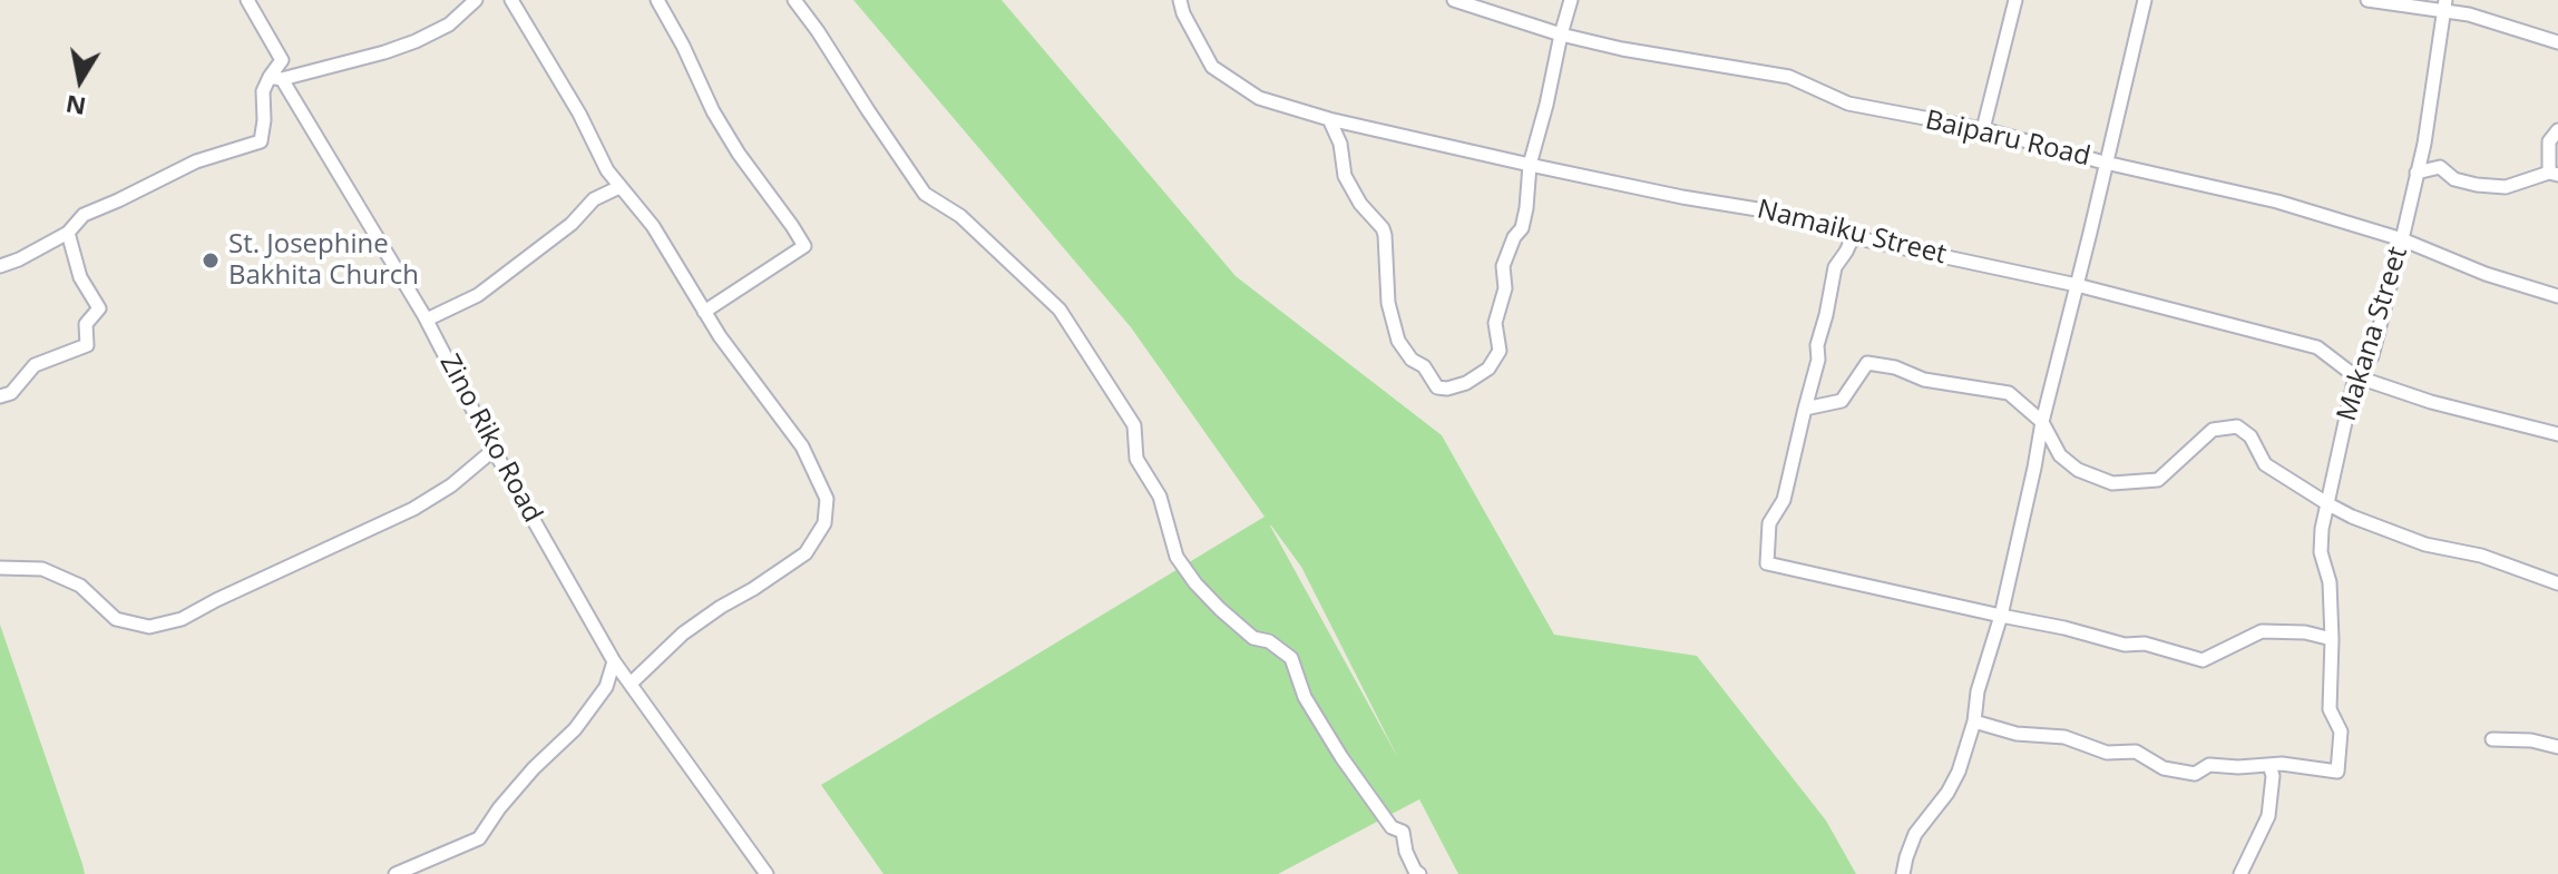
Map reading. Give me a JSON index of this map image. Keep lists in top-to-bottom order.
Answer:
{
  "streets": {
    "street": [
      "Baiparu Road",
      "Namaiku Street",
      "Makana Street",
      "Zino Riko Road"
    ]
  },
  "crossings": [
    ["Baiparu Road", "Makana Street"],
    ["Namaiku Street", "Makana Street"]
  ],
  "places": ["St. Josephine Bakhita Church"],
  "north": "bottom"
}
